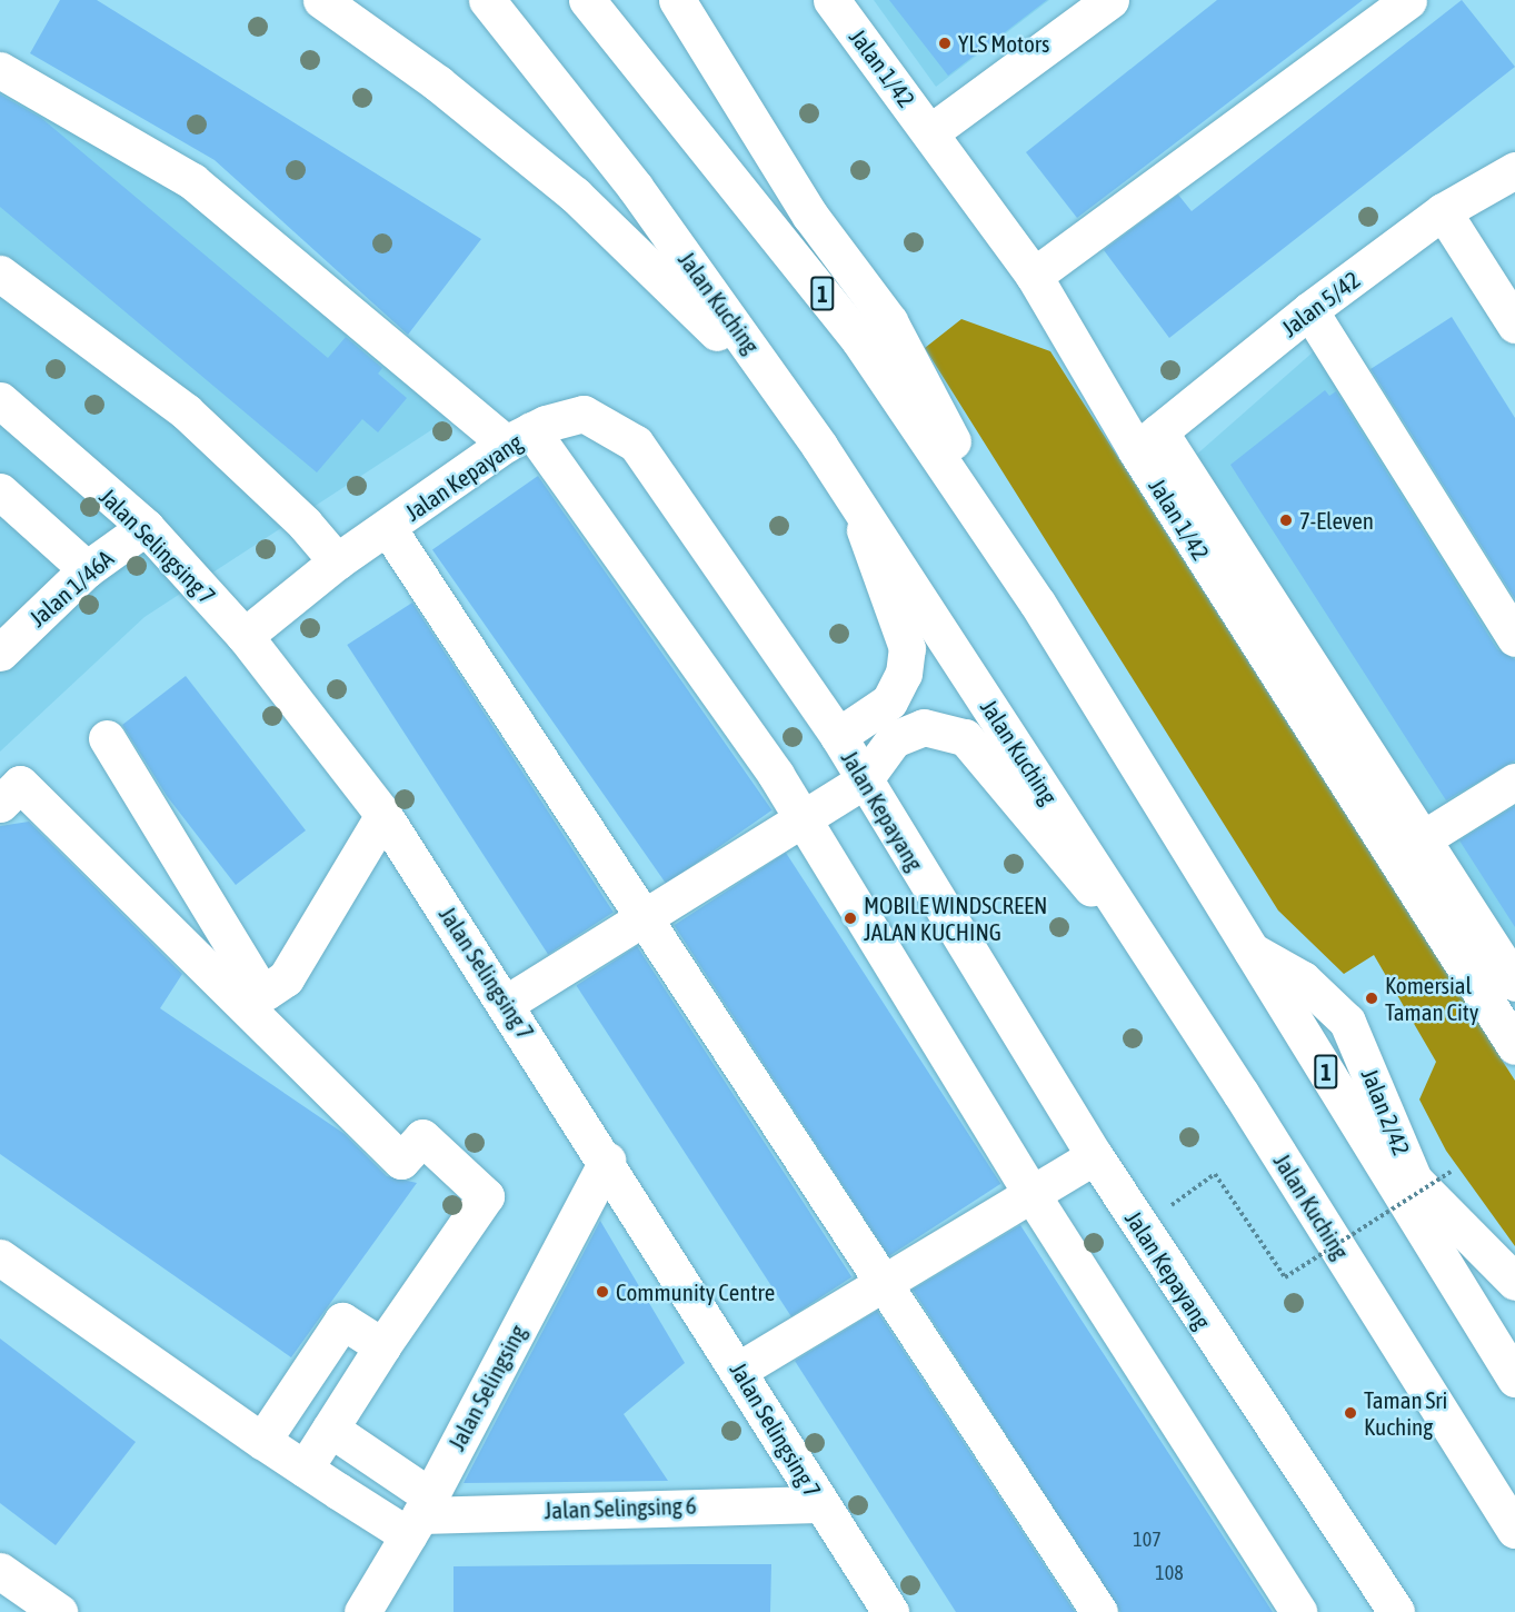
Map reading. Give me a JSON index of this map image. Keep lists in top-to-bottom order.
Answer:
{
  "streets": {
    "main road": [
      "Jalan 1/42",
      "1",
      "Jalan Kuching",
      "Jalan 5/42",
      "Jalan Kepayang",
      "Jalan Selingsing 7",
      "Jalan 1/46A",
      "Jalan 2/42",
      "Jalan Selingsing",
      "Jalan Selingsing 6"
    ]
  },
  "crossings": [
    ["Jalan 1/42", "Jalan 5/42"],
    ["1", "Jalan 2/42"],
    ["Jalan Kepayang", "Jalan Selingsing 7"],
    ["Jalan Selingsing 7", "Jalan 1/46A"],
    ["Jalan Selingsing 7", "Jalan Selingsing"],
    ["Jalan Selingsing 7", "Jalan Selingsing 6"],
    ["Jalan Selingsing", "Jalan Selingsing 6"]
  ],
  "places": [
    "YLS Motors",
    "7-Eleven",
    "MOBILE WINDSCREEN JALAN KUCHING",
    "Komersial Taman City",
    "Community Centre",
    "Taman Sri Kuching"
  ],
  "house_numbers": ["107", "108"]
}
